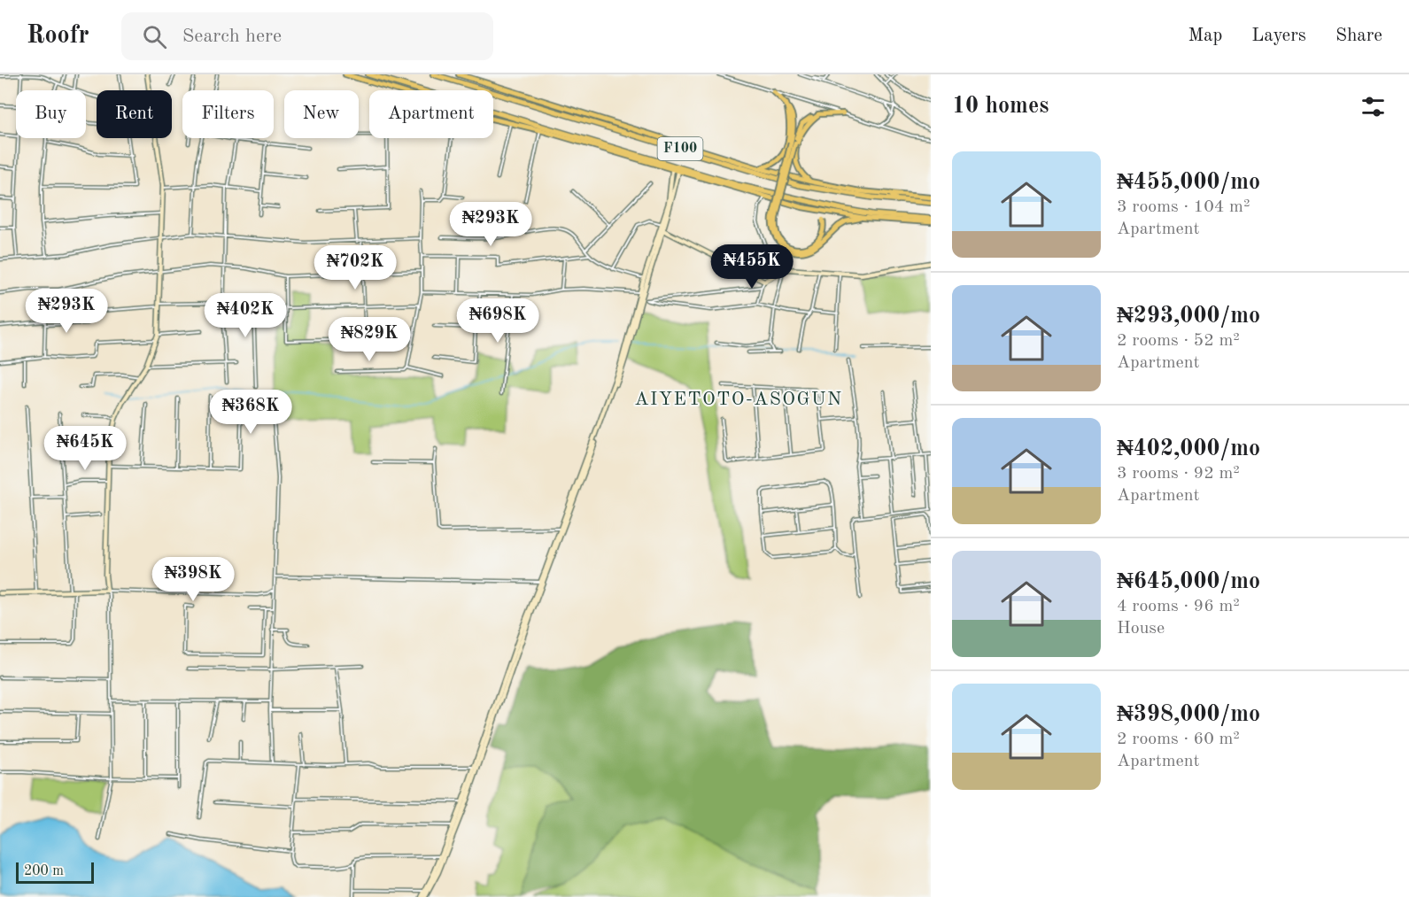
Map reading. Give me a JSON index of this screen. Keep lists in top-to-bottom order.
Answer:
{
  "streets": {
    "highway": ["F100"]
  },
  "districts": ["AIYETOTO-ASOGUN"],
  "scale_bar": "200 m",
  "page": {
    "header": "Roofr",
    "search": "Search here",
    "nav": ["Map", "Layers", "Share"],
    "heading": "10 homes",
    "chip": [
      "Buy",
      "Rent",
      "Filters",
      "New",
      "Apartment"
    ],
    "list": [
      {
        "name": "₦455,000/mo",
        "note": "3 rooms · 104 m² · Apartment"
      },
      {
        "name": "₦293,000/mo",
        "note": "2 rooms · 52 m² · Apartment"
      },
      {
        "name": "₦402,000/mo",
        "note": "3 rooms · 92 m² · Apartment"
      },
      {
        "name": "₦645,000/mo",
        "note": "4 rooms · 96 m² · House"
      },
      {
        "name": "₦398,000/mo",
        "note": "2 rooms · 60 m² · Apartment"
      }
    ],
    "price": [
      "₦293K",
      "₦455K",
      "₦702K",
      "₦293K",
      "₦402K",
      "₦698K",
      "₦829K",
      "₦368K",
      "₦645K",
      "₦398K"
    ],
    "scale": "200 m"
  }
}
